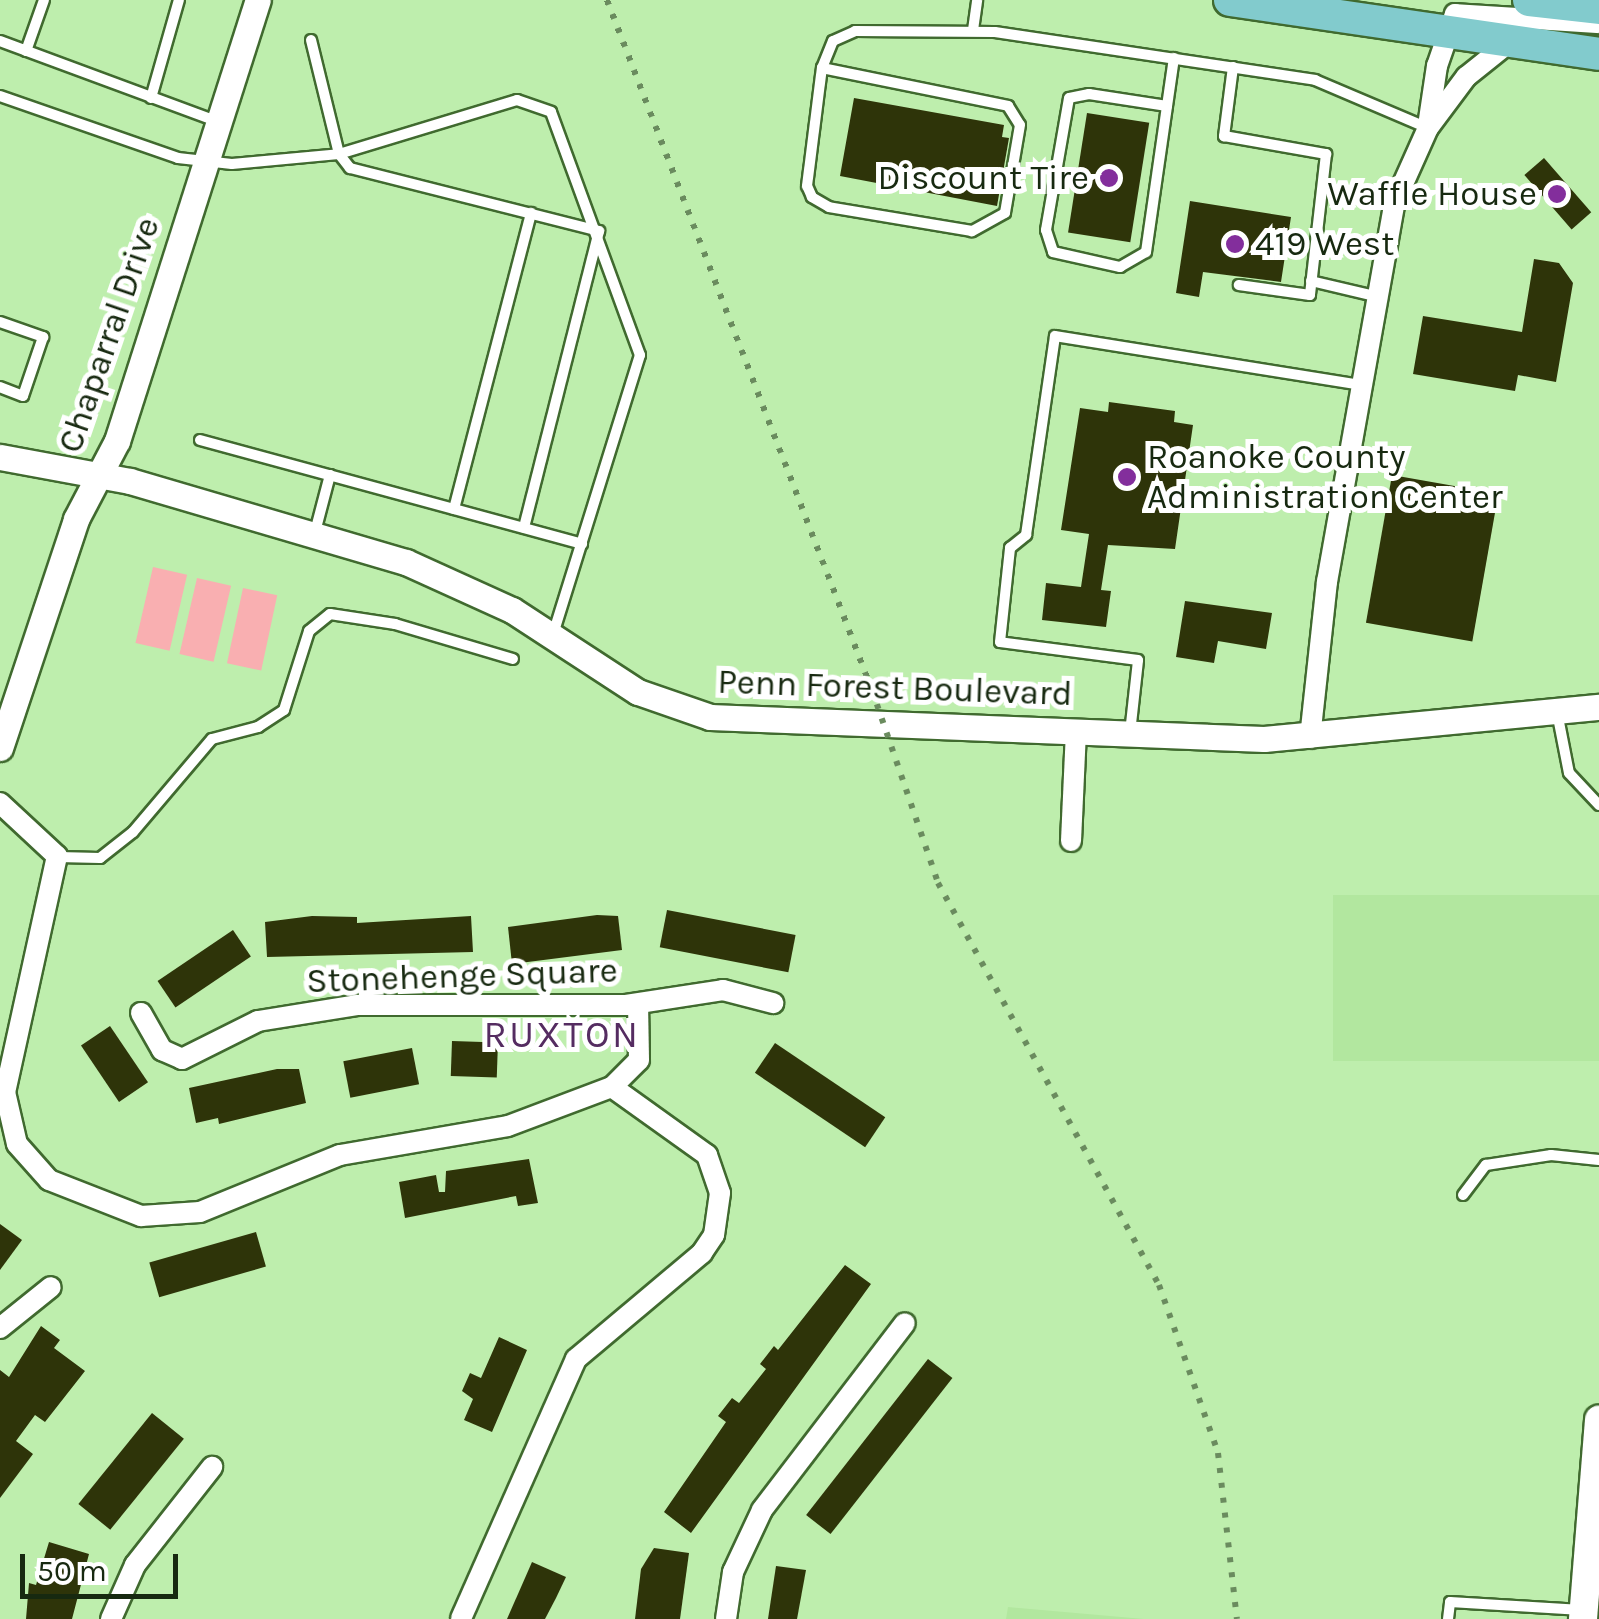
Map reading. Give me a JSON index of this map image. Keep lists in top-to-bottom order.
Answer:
{
  "streets": {
    "street": ["Chaparral Drive", "Penn Forest Boulevard", "Stonehenge Square"]
  },
  "crossings": [
    ["Chaparral Drive", "Penn Forest Boulevard"]
  ],
  "districts": ["RUXTON"],
  "places": [
    "Discount Tire",
    "Waffle House",
    "419 West",
    "Roanoke County Administration Center"
  ],
  "scale_bar": "50 m"
}
